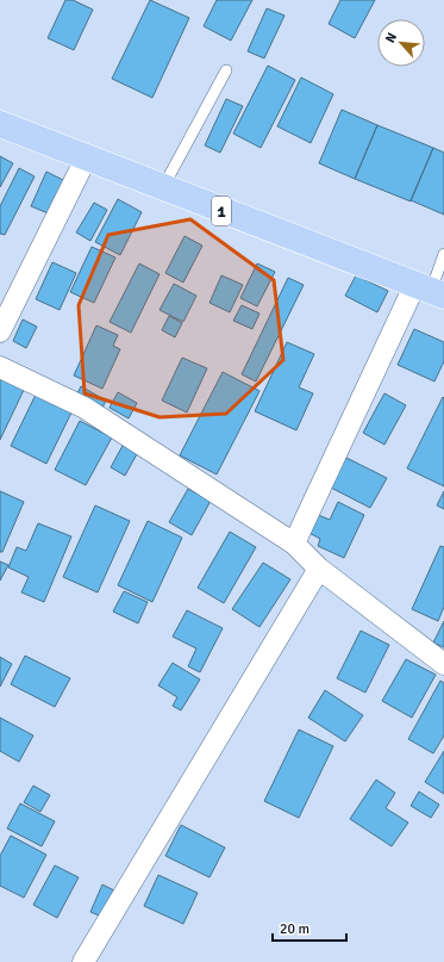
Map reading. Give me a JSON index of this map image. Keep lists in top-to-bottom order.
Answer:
{
  "streets": {
    "highway": ["1"]
  },
  "scale_bar": "20 m",
  "north": "top left"
}
